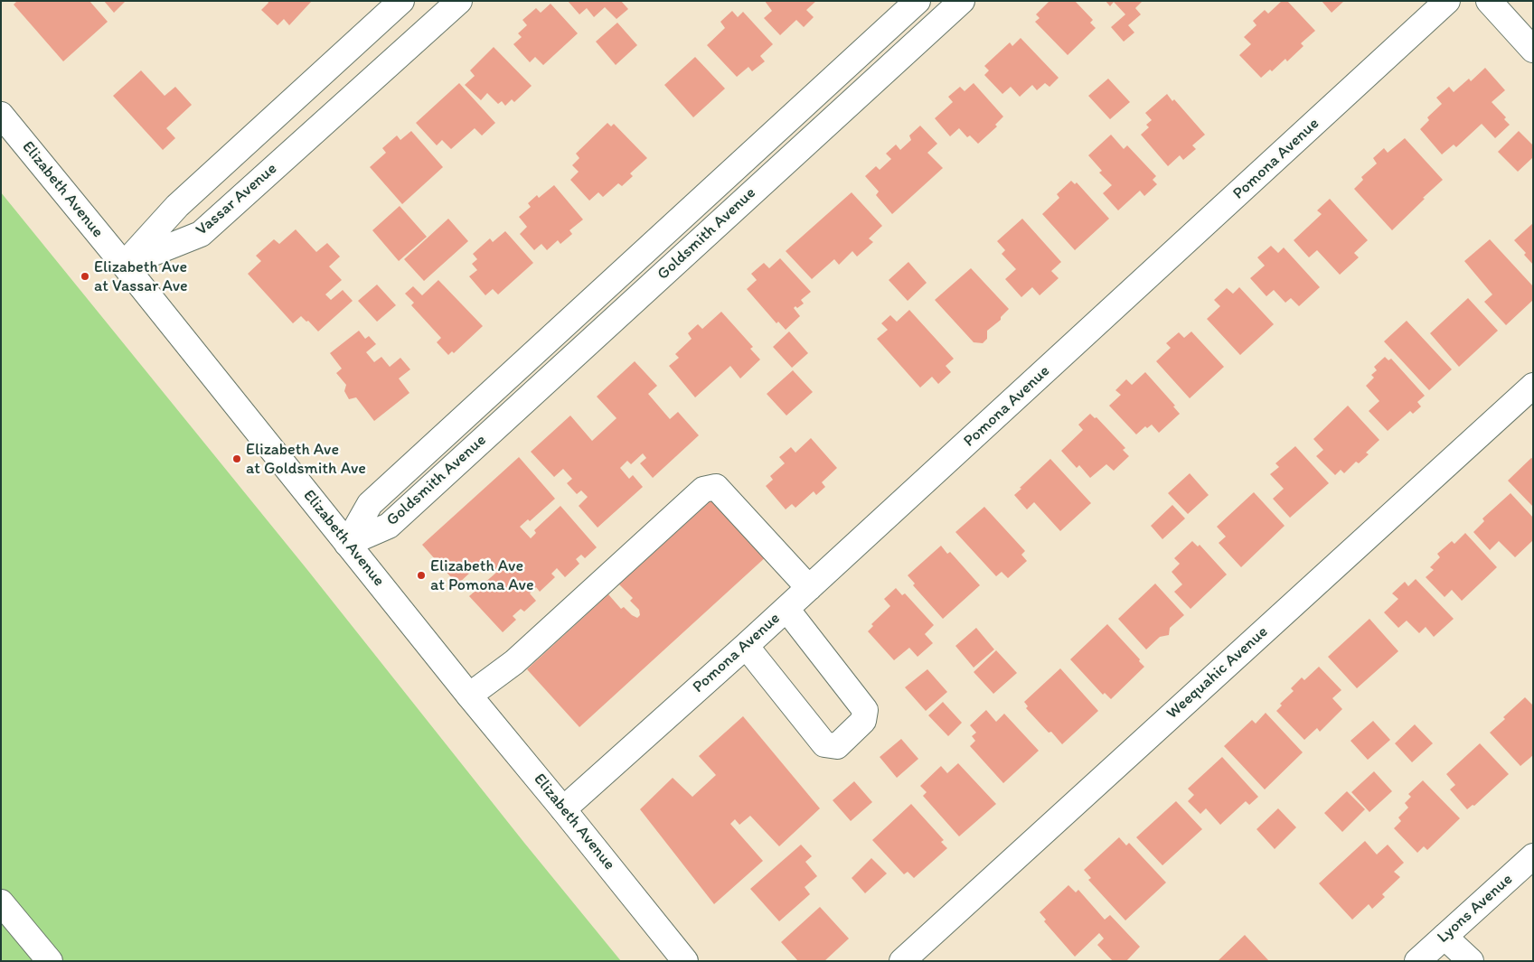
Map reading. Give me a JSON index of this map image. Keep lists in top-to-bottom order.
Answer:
{
  "streets": {
    "street": [
      "Pomona Avenue",
      "Elizabeth Avenue",
      "Vassar Avenue",
      "Goldsmith Avenue",
      "Weequahic Avenue",
      "Lyons Avenue"
    ]
  },
  "crossings": [
    ["Pomona Avenue", "Elizabeth Avenue"],
    ["Elizabeth Avenue", "Vassar Avenue"],
    ["Elizabeth Avenue", "Goldsmith Avenue"]
  ],
  "places": ["Elizabeth Ave at Vassar Ave", "Elizabeth Ave at Goldsmith Ave", "Elizabeth Ave at Pomona Ave"]
}
